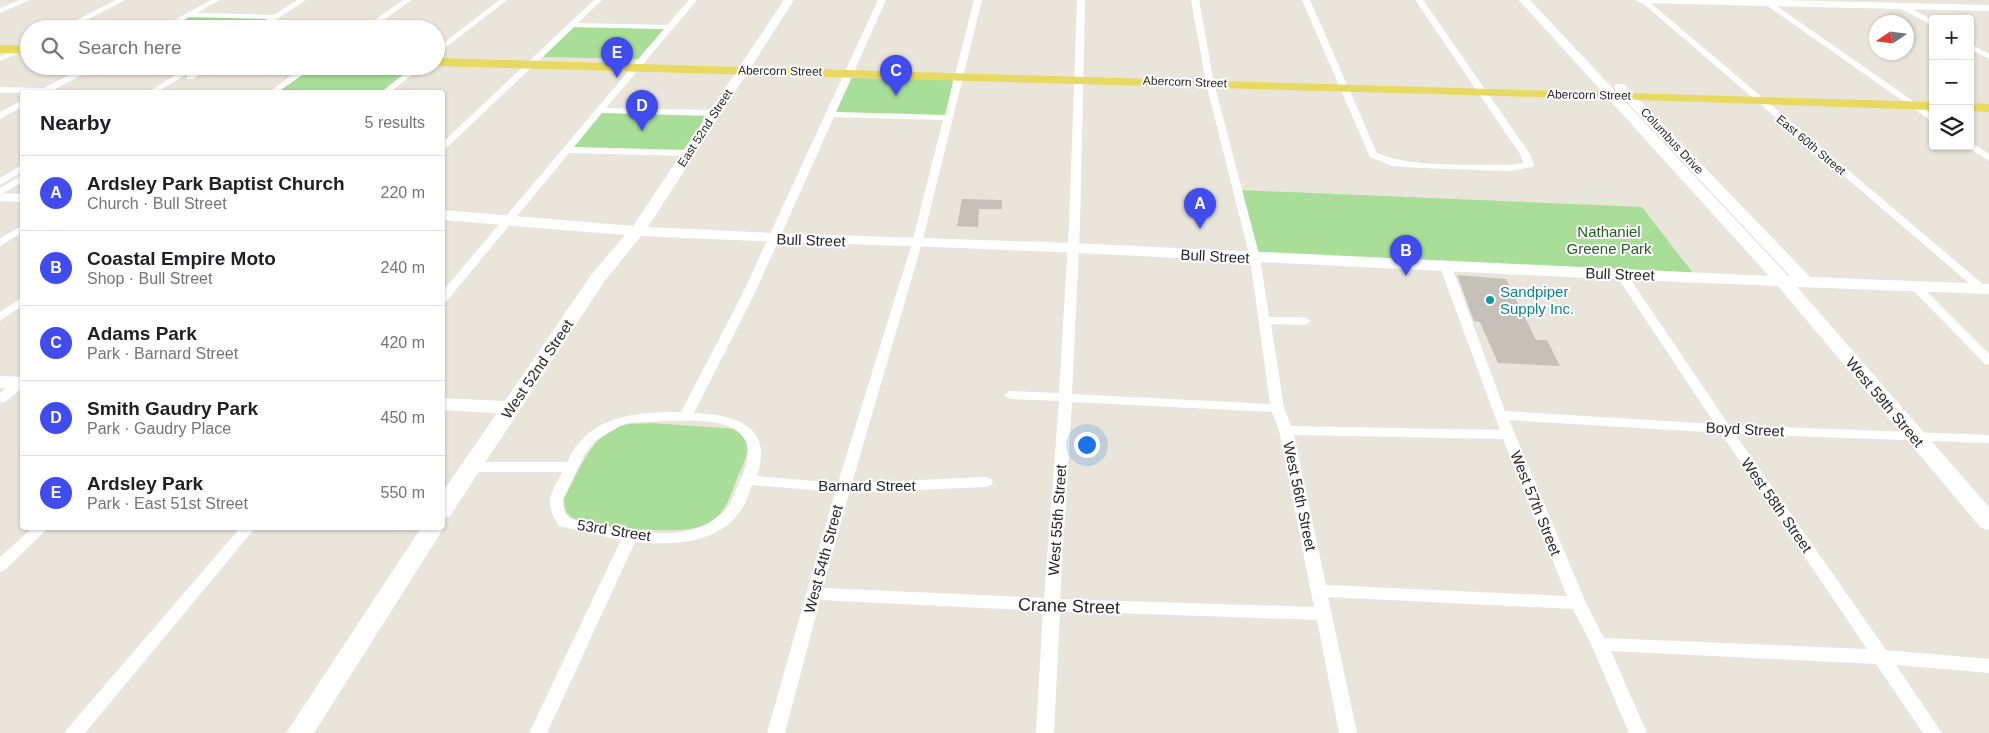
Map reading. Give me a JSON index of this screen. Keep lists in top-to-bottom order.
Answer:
{
  "streets": {
    "main road": ["Abercorn Street"],
    "street": [
      "East 52nd Street",
      "Columbus Drive",
      "East 60th Street",
      "Bull Street",
      "West 52nd Street",
      "West 59th Street",
      "Boyd Street",
      "Barnard Street",
      "West 56th Street",
      "West 57th Street",
      "West 58th Street",
      "West 55th Street",
      "53rd Street",
      "West 54th Street",
      "Crane Street"
    ]
  },
  "crossings": [
    ["Abercorn Street", "East 52nd Street"],
    ["Abercorn Street", "Columbus Drive"],
    ["Abercorn Street", "East 60th Street"],
    ["Abercorn Street", "West 56th Street"],
    ["Abercorn Street", "West 55th Street"],
    ["Abercorn Street", "West 54th Street"],
    ["East 52nd Street", "Bull Street"],
    ["East 52nd Street", "West 52nd Street"],
    ["Columbus Drive", "Bull Street"],
    ["Columbus Drive", "West 59th Street"],
    ["East 60th Street", "Bull Street"],
    ["Bull Street", "West 52nd Street"],
    ["Bull Street", "West 59th Street"],
    ["Bull Street", "West 56th Street"],
    ["Bull Street", "West 57th Street"],
    ["Bull Street", "West 58th Street"],
    ["Bull Street", "West 55th Street"],
    ["Bull Street", "West 54th Street"],
    ["West 59th Street", "Boyd Street"],
    ["Boyd Street", "West 57th Street"],
    ["Boyd Street", "West 58th Street"],
    ["Barnard Street", "53rd Street"],
    ["Barnard Street", "West 54th Street"],
    ["West 56th Street", "Crane Street"],
    ["West 55th Street", "Crane Street"],
    ["West 54th Street", "Crane Street"]
  ],
  "parks": ["Nathaniel Greene Park"],
  "places": ["Sandpiper Supply Inc."],
  "north": "left",
  "page": {
    "map_buttons": ["+", "−"],
    "search": "Search here",
    "pins": [
      "E",
      "C",
      "D",
      "A",
      "B"
    ],
    "heading": ["Nearby", "5 results"],
    "list": [
      {
        "mark": "A",
        "name": "Ardsley Park Baptist Church",
        "note": "Church · Bull Street",
        "value": "220 m"
      },
      {
        "mark": "B",
        "name": "Coastal Empire Moto",
        "note": "Shop · Bull Street",
        "value": "240 m"
      },
      {
        "mark": "C",
        "name": "Adams Park",
        "note": "Park · Barnard Street",
        "value": "420 m"
      },
      {
        "mark": "D",
        "name": "Smith Gaudry Park",
        "note": "Park · Gaudry Place",
        "value": "450 m"
      },
      {
        "mark": "E",
        "name": "Ardsley Park",
        "note": "Park · East 51st Street",
        "value": "550 m"
      }
    ]
  }
}
